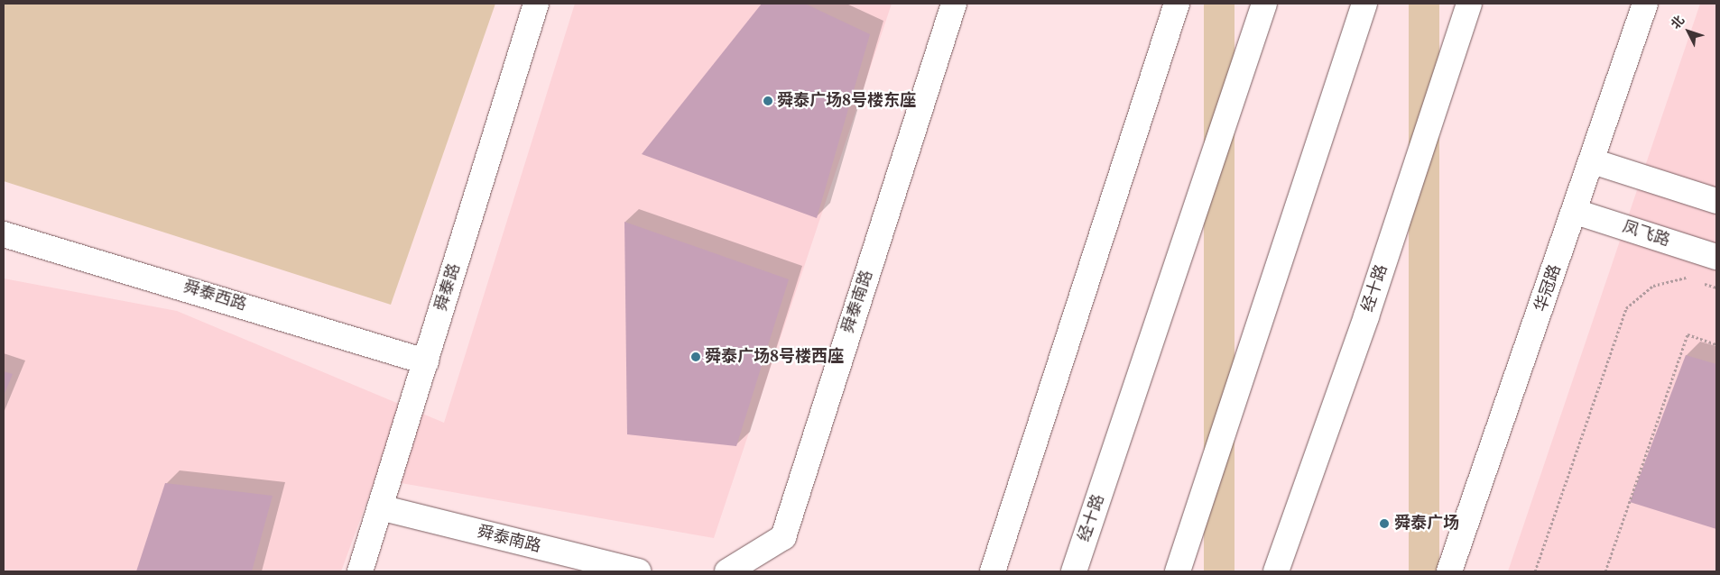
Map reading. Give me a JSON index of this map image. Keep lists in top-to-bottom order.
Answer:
{
  "streets": {
    "main road": [
      "凤飞路",
      "舜泰路",
      "经十路",
      "华冠路",
      "舜泰西路",
      "舜泰南路"
    ]
  },
  "crossings": [
    ["凤飞路", "华冠路"],
    ["舜泰路", "舜泰西路"],
    ["舜泰路", "舜泰南路"]
  ],
  "places": ["舜泰广场8号楼东座", "舜泰广场8号楼西座", "舜泰广场"],
  "north": "top left"
}
